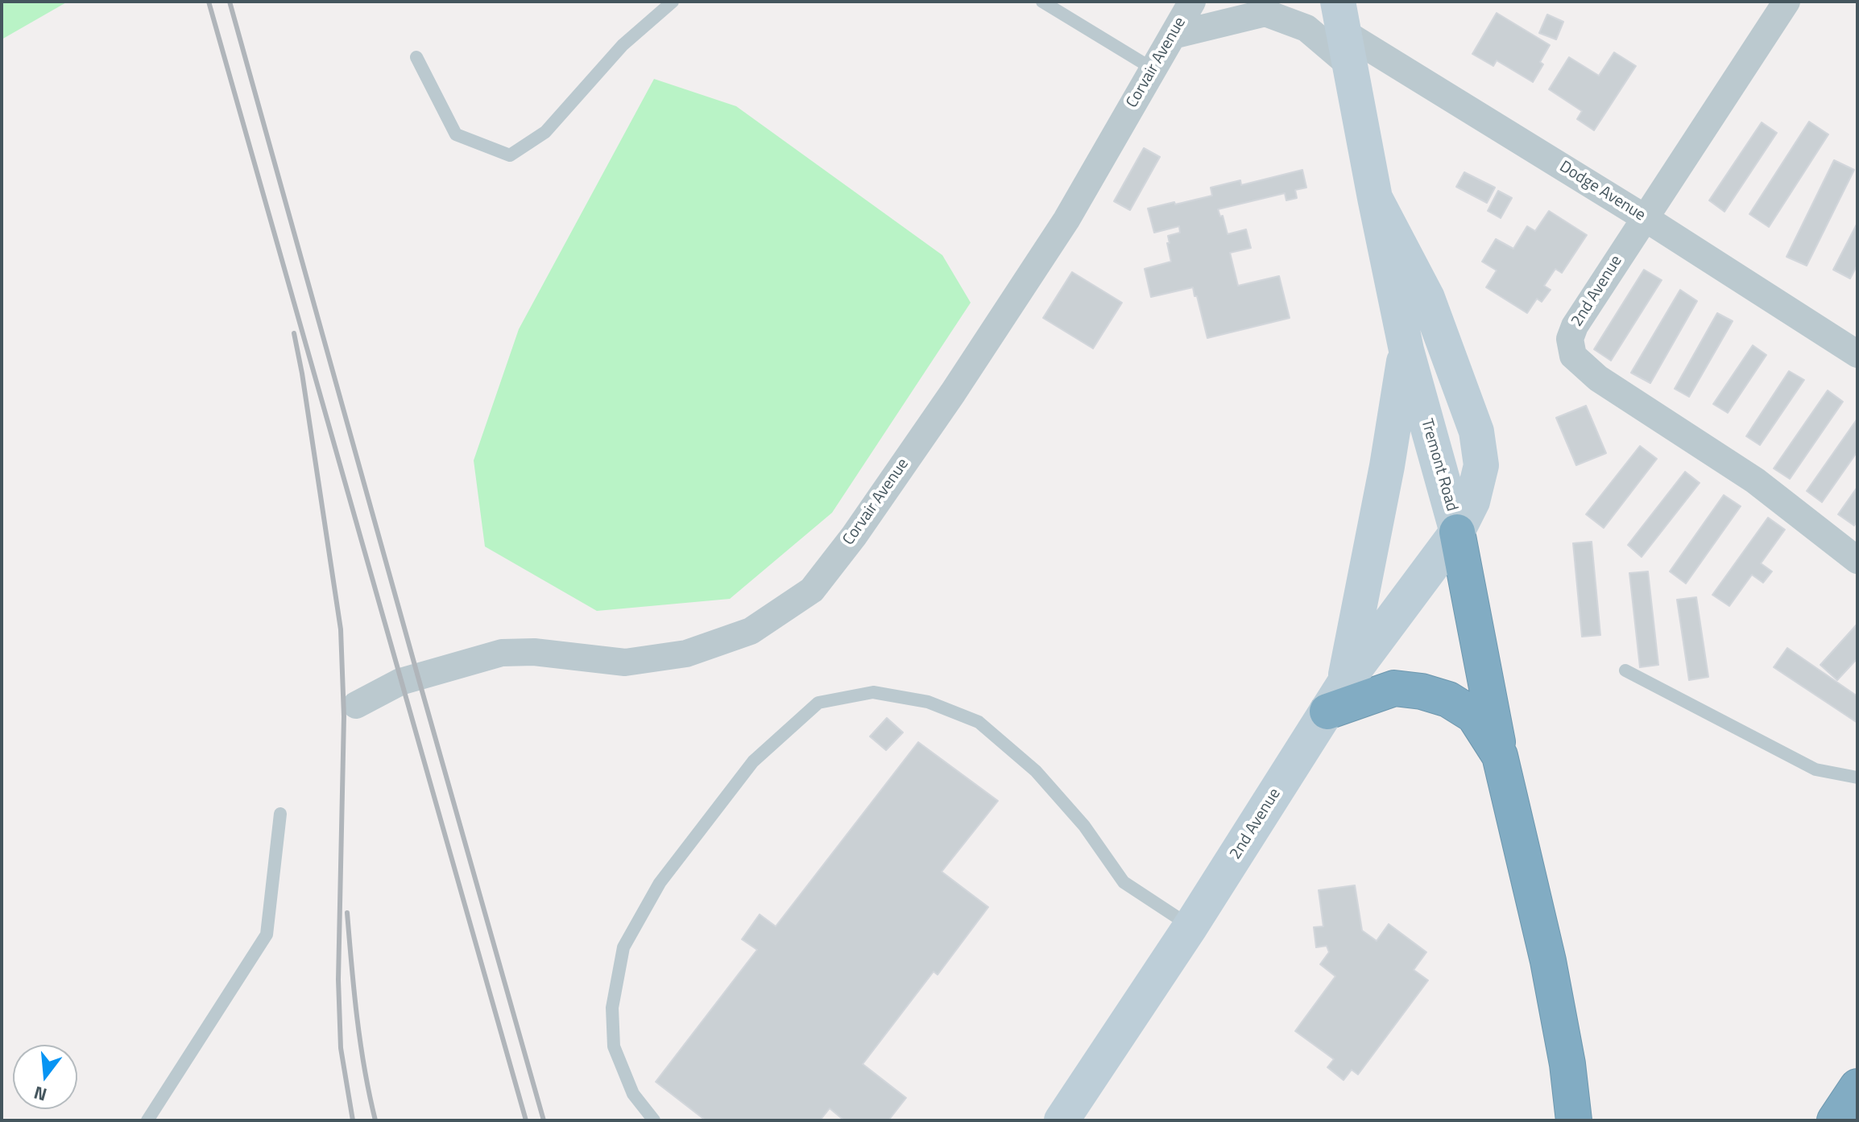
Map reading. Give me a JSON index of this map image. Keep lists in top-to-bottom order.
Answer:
{
  "streets": {
    "street": [
      "Corvair Avenue",
      "Dodge Avenue",
      "2nd Avenue",
      "Tremont Road"
    ]
  },
  "crossings": [
    ["Corvair Avenue", "Dodge Avenue"],
    ["Dodge Avenue", "2nd Avenue"],
    ["Dodge Avenue", "Tremont Road"],
    ["2nd Avenue", "Tremont Road"]
  ],
  "north": "bottom"
}
